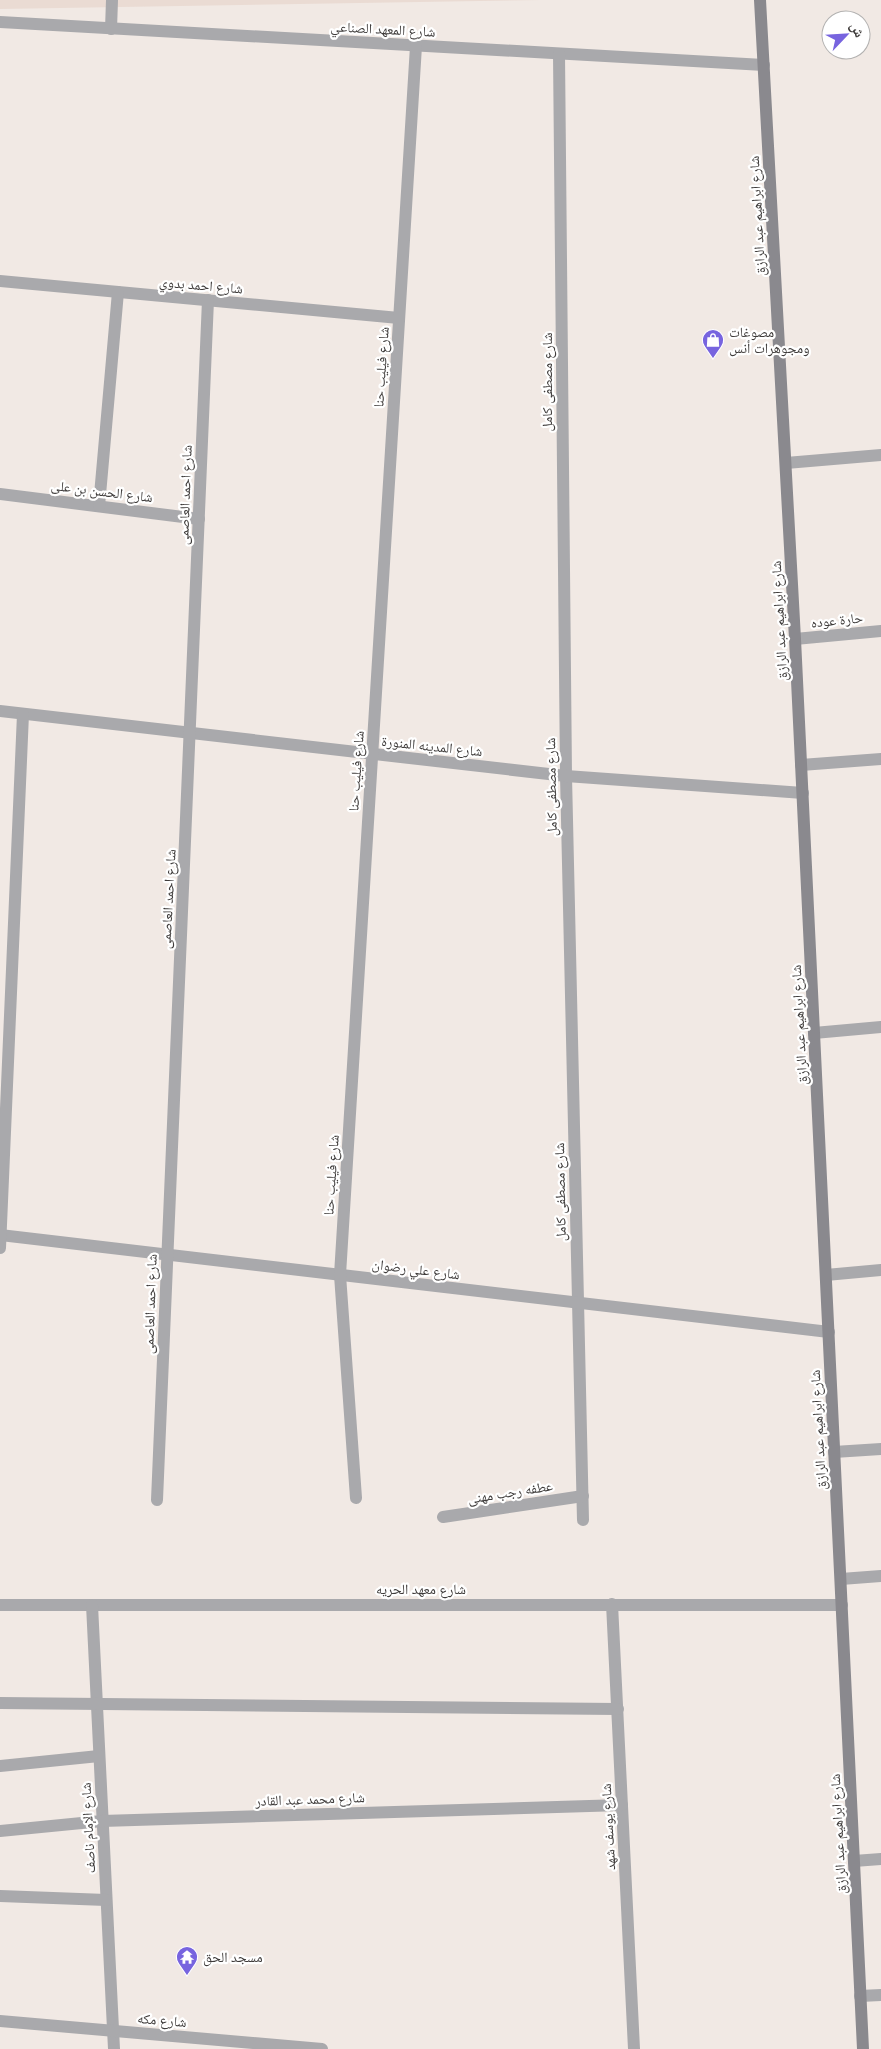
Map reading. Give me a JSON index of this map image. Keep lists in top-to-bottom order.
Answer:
{
  "streets": {
    "main road": ["شارع ابراهيم عبد الرازق"],
    "street": [
      "شارع المعهد الصناعي",
      "شارع احمد بدوي",
      "شارع فيليب حنا",
      "شارع مصطفى كامل",
      "شارع الحسن بن على",
      "شارع احمد العاصمى",
      "حارة عوده",
      "شارع المدينه المنورة",
      "شارع علي رضوان",
      "عطفه رجب مهنى",
      "شارع معهد الحريه",
      "شارع محمد عبد القادر",
      "شارع يوسف شهد",
      "شارع الإمام ناصف",
      "شارع مكه"
    ]
  },
  "crossings": [
    ["شارع المعهد الصناعي", "شارع ابراهيم عبد الرازق"],
    ["شارع المعهد الصناعي", "شارع فيليب حنا"],
    ["شارع المعهد الصناعي", "شارع مصطفى كامل"],
    ["شارع ابراهيم عبد الرازق", "حارة عوده"],
    ["شارع ابراهيم عبد الرازق", "شارع المدينه المنورة"],
    ["شارع ابراهيم عبد الرازق", "شارع علي رضوان"],
    ["شارع ابراهيم عبد الرازق", "شارع معهد الحريه"],
    ["شارع احمد بدوي", "شارع فيليب حنا"],
    ["شارع احمد بدوي", "شارع احمد العاصمى"],
    ["شارع فيليب حنا", "شارع المدينه المنورة"],
    ["شارع فيليب حنا", "شارع علي رضوان"],
    ["شارع مصطفى كامل", "شارع المدينه المنورة"],
    ["شارع مصطفى كامل", "شارع علي رضوان"],
    ["شارع مصطفى كامل", "عطفه رجب مهنى"],
    ["شارع الحسن بن على", "شارع احمد العاصمى"],
    ["شارع احمد العاصمى", "شارع المدينه المنورة"],
    ["شارع احمد العاصمى", "شارع علي رضوان"],
    ["شارع معهد الحريه", "شارع يوسف شهد"],
    ["شارع معهد الحريه", "شارع الإمام ناصف"],
    ["شارع محمد عبد القادر", "شارع يوسف شهد"],
    ["شارع محمد عبد القادر", "شارع الإمام ناصف"],
    ["شارع الإمام ناصف", "شارع مكه"]
  ],
  "places": {
    "shop": ["مصوغات ومجوهرات أنس"],
    "temple": ["مسجد الحق"]
  },
  "north": "top right"
}
